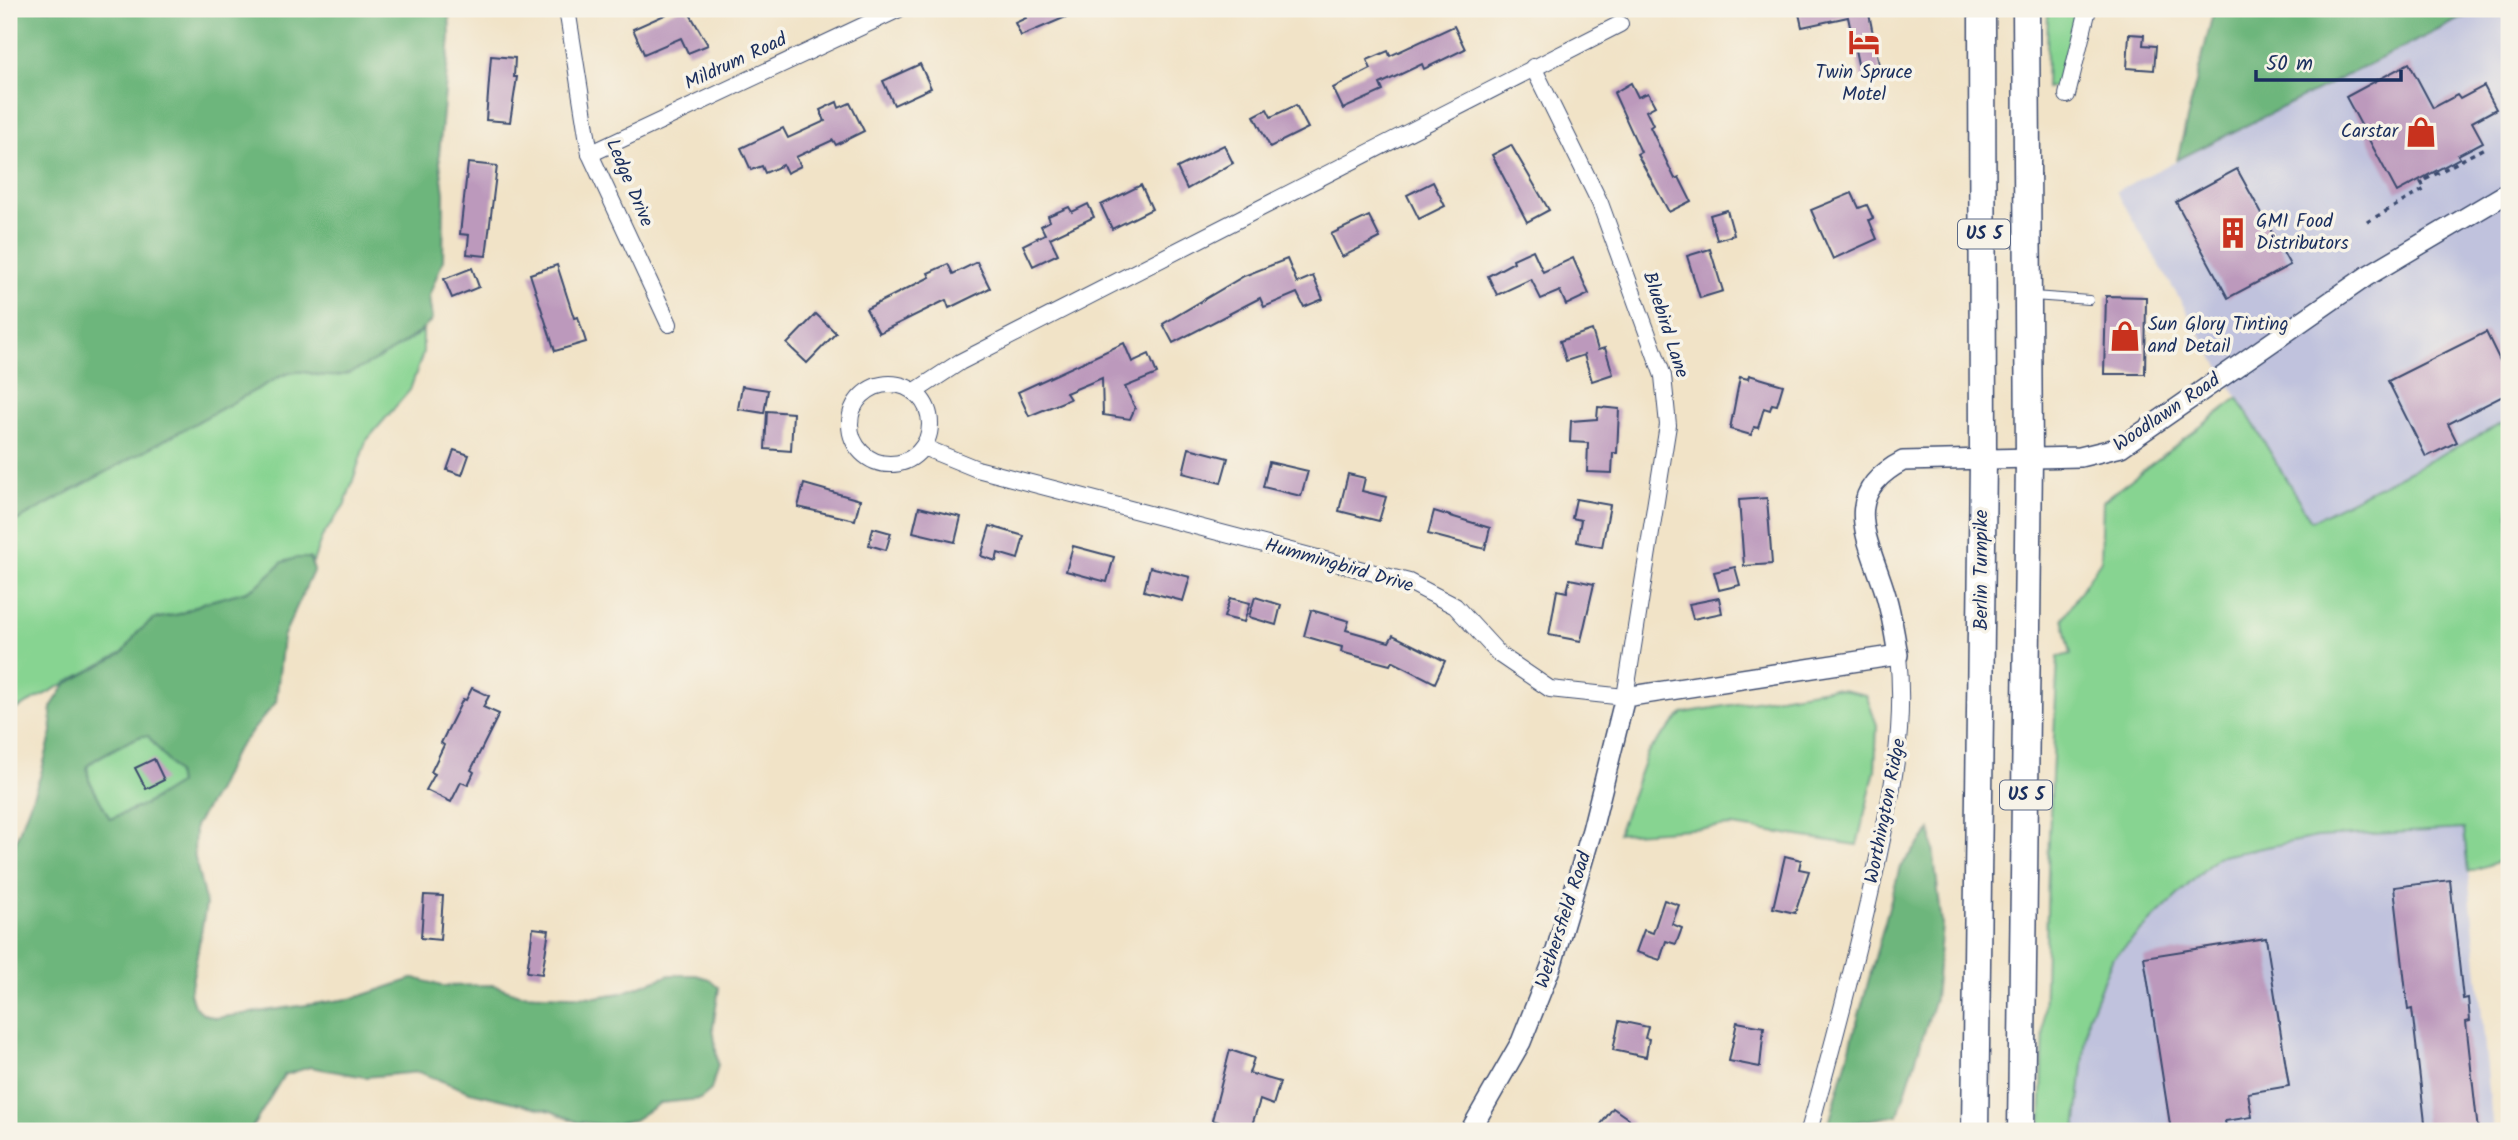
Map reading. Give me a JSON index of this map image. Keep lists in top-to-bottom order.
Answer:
{
  "streets": {
    "highway": ["US 5", "Berlin Turnpike"],
    "street": [
      "Mildrum Road",
      "Ledge Drive",
      "Bluebird Lane",
      "Woodlawn Road",
      "Hummingbird Drive",
      "Worthington Ridge",
      "Wethersfield Road"
    ]
  },
  "crossings": [
    ["Mildrum Road", "Ledge Drive"],
    ["US 5", "Woodlawn Road"],
    ["Bluebird Lane", "Hummingbird Drive"],
    ["Bluebird Lane", "Wethersfield Road"],
    ["Woodlawn Road", "Berlin Turnpike"],
    ["Woodlawn Road", "Worthington Ridge"],
    ["Hummingbird Drive", "Worthington Ridge"],
    ["Hummingbird Drive", "Wethersfield Road"],
    ["Berlin Turnpike", "Worthington Ridge"]
  ],
  "places": {
    "hotel": ["Twin Spruce Motel"],
    "shop": ["Carstar", "Sun Glory Tinting and Detail"],
    "building": ["GMI Food Distributors"]
  },
  "scale_bar": "50 m"
}
